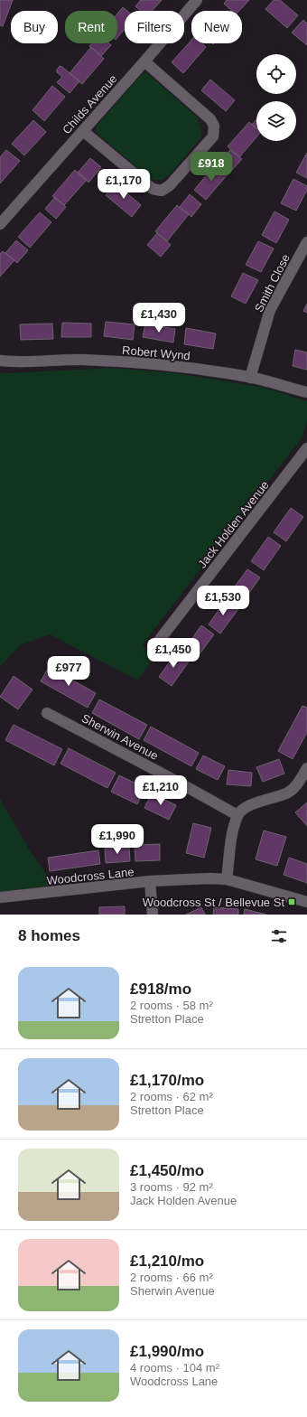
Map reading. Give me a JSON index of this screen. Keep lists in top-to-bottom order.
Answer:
{
  "streets": {
    "street": [
      "Childs Avenue",
      "Smith Close",
      "Robert Wynd",
      "Jack Holden Avenue",
      "Sherwin Avenue",
      "Woodcross Lane"
    ]
  },
  "crossings": [
    ["Smith Close", "Robert Wynd"]
  ],
  "places": {
    "transit": ["Woodcross St / Bellevue St"]
  },
  "page": {
    "chip": [
      "Buy",
      "Rent",
      "Filters",
      "New"
    ],
    "price": [
      "£918",
      "£1,170",
      "£1,430",
      "£1,530",
      "£1,450",
      "£977",
      "£1,210",
      "£1,990"
    ],
    "heading": "8 homes",
    "list": [
      {
        "name": "£918/mo",
        "note": "2 rooms · 58 m² · Stretton Place"
      },
      {
        "name": "£1,170/mo",
        "note": "2 rooms · 62 m² · Stretton Place"
      },
      {
        "name": "£1,450/mo",
        "note": "3 rooms · 92 m² · Jack Holden Avenue"
      },
      {
        "name": "£1,210/mo",
        "note": "2 rooms · 66 m² · Sherwin Avenue"
      },
      {
        "name": "£1,990/mo",
        "note": "4 rooms · 104 m² · Woodcross Lane"
      }
    ]
  }
}
